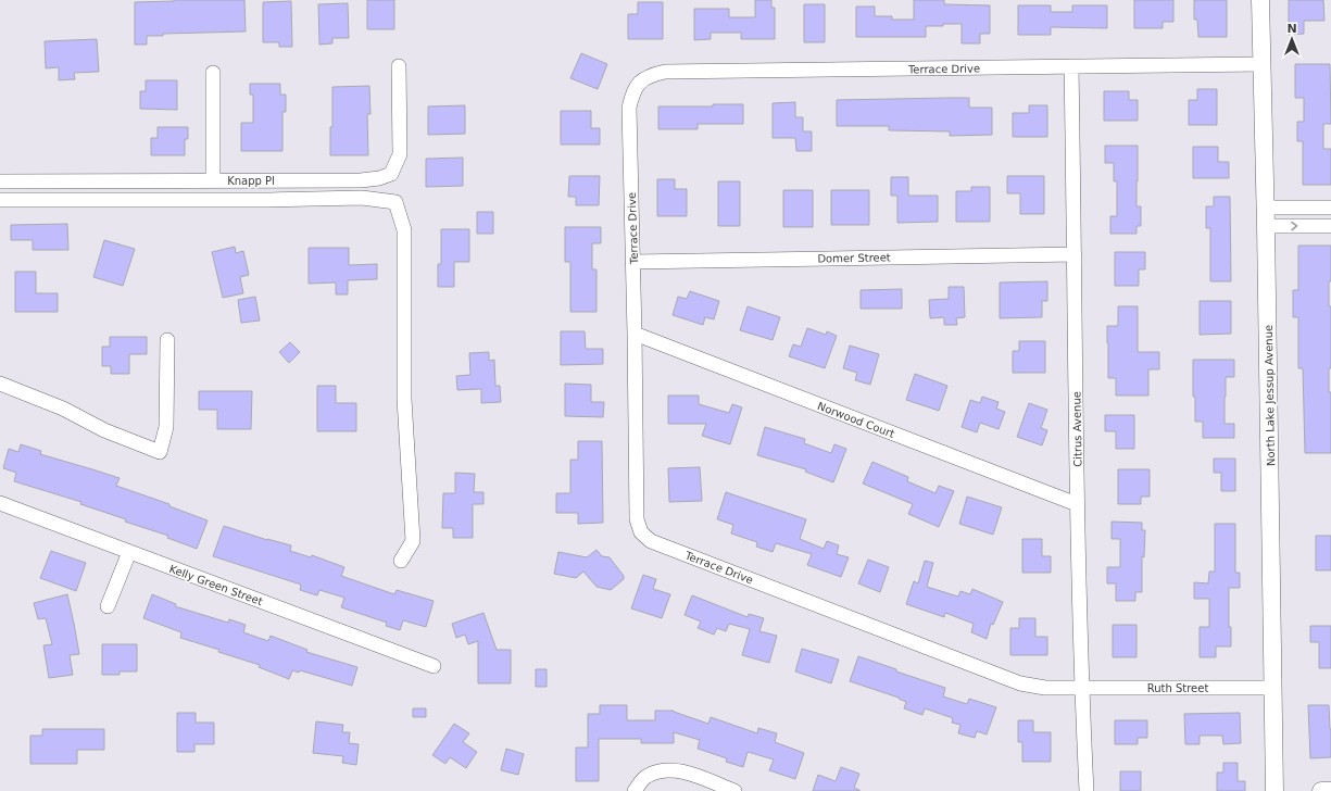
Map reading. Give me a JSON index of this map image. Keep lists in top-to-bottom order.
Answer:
{
  "streets": {
    "street": [
      "Terrace Drive",
      "Knapp Pl",
      "Domer Street",
      "North Lake Jessup Avenue",
      "Norwood Court",
      "Citrus Avenue",
      "Kelly Green Street",
      "Ruth Street"
    ]
  },
  "crossings": [
    ["Terrace Drive", "Domer Street"],
    ["Terrace Drive", "North Lake Jessup Avenue"],
    ["Terrace Drive", "Norwood Court"],
    ["Terrace Drive", "Citrus Avenue"],
    ["Terrace Drive", "Ruth Street"],
    ["Domer Street", "Citrus Avenue"],
    ["North Lake Jessup Avenue", "Ruth Street"],
    ["Norwood Court", "Citrus Avenue"],
    ["Citrus Avenue", "Ruth Street"]
  ],
  "north": "top"
}
